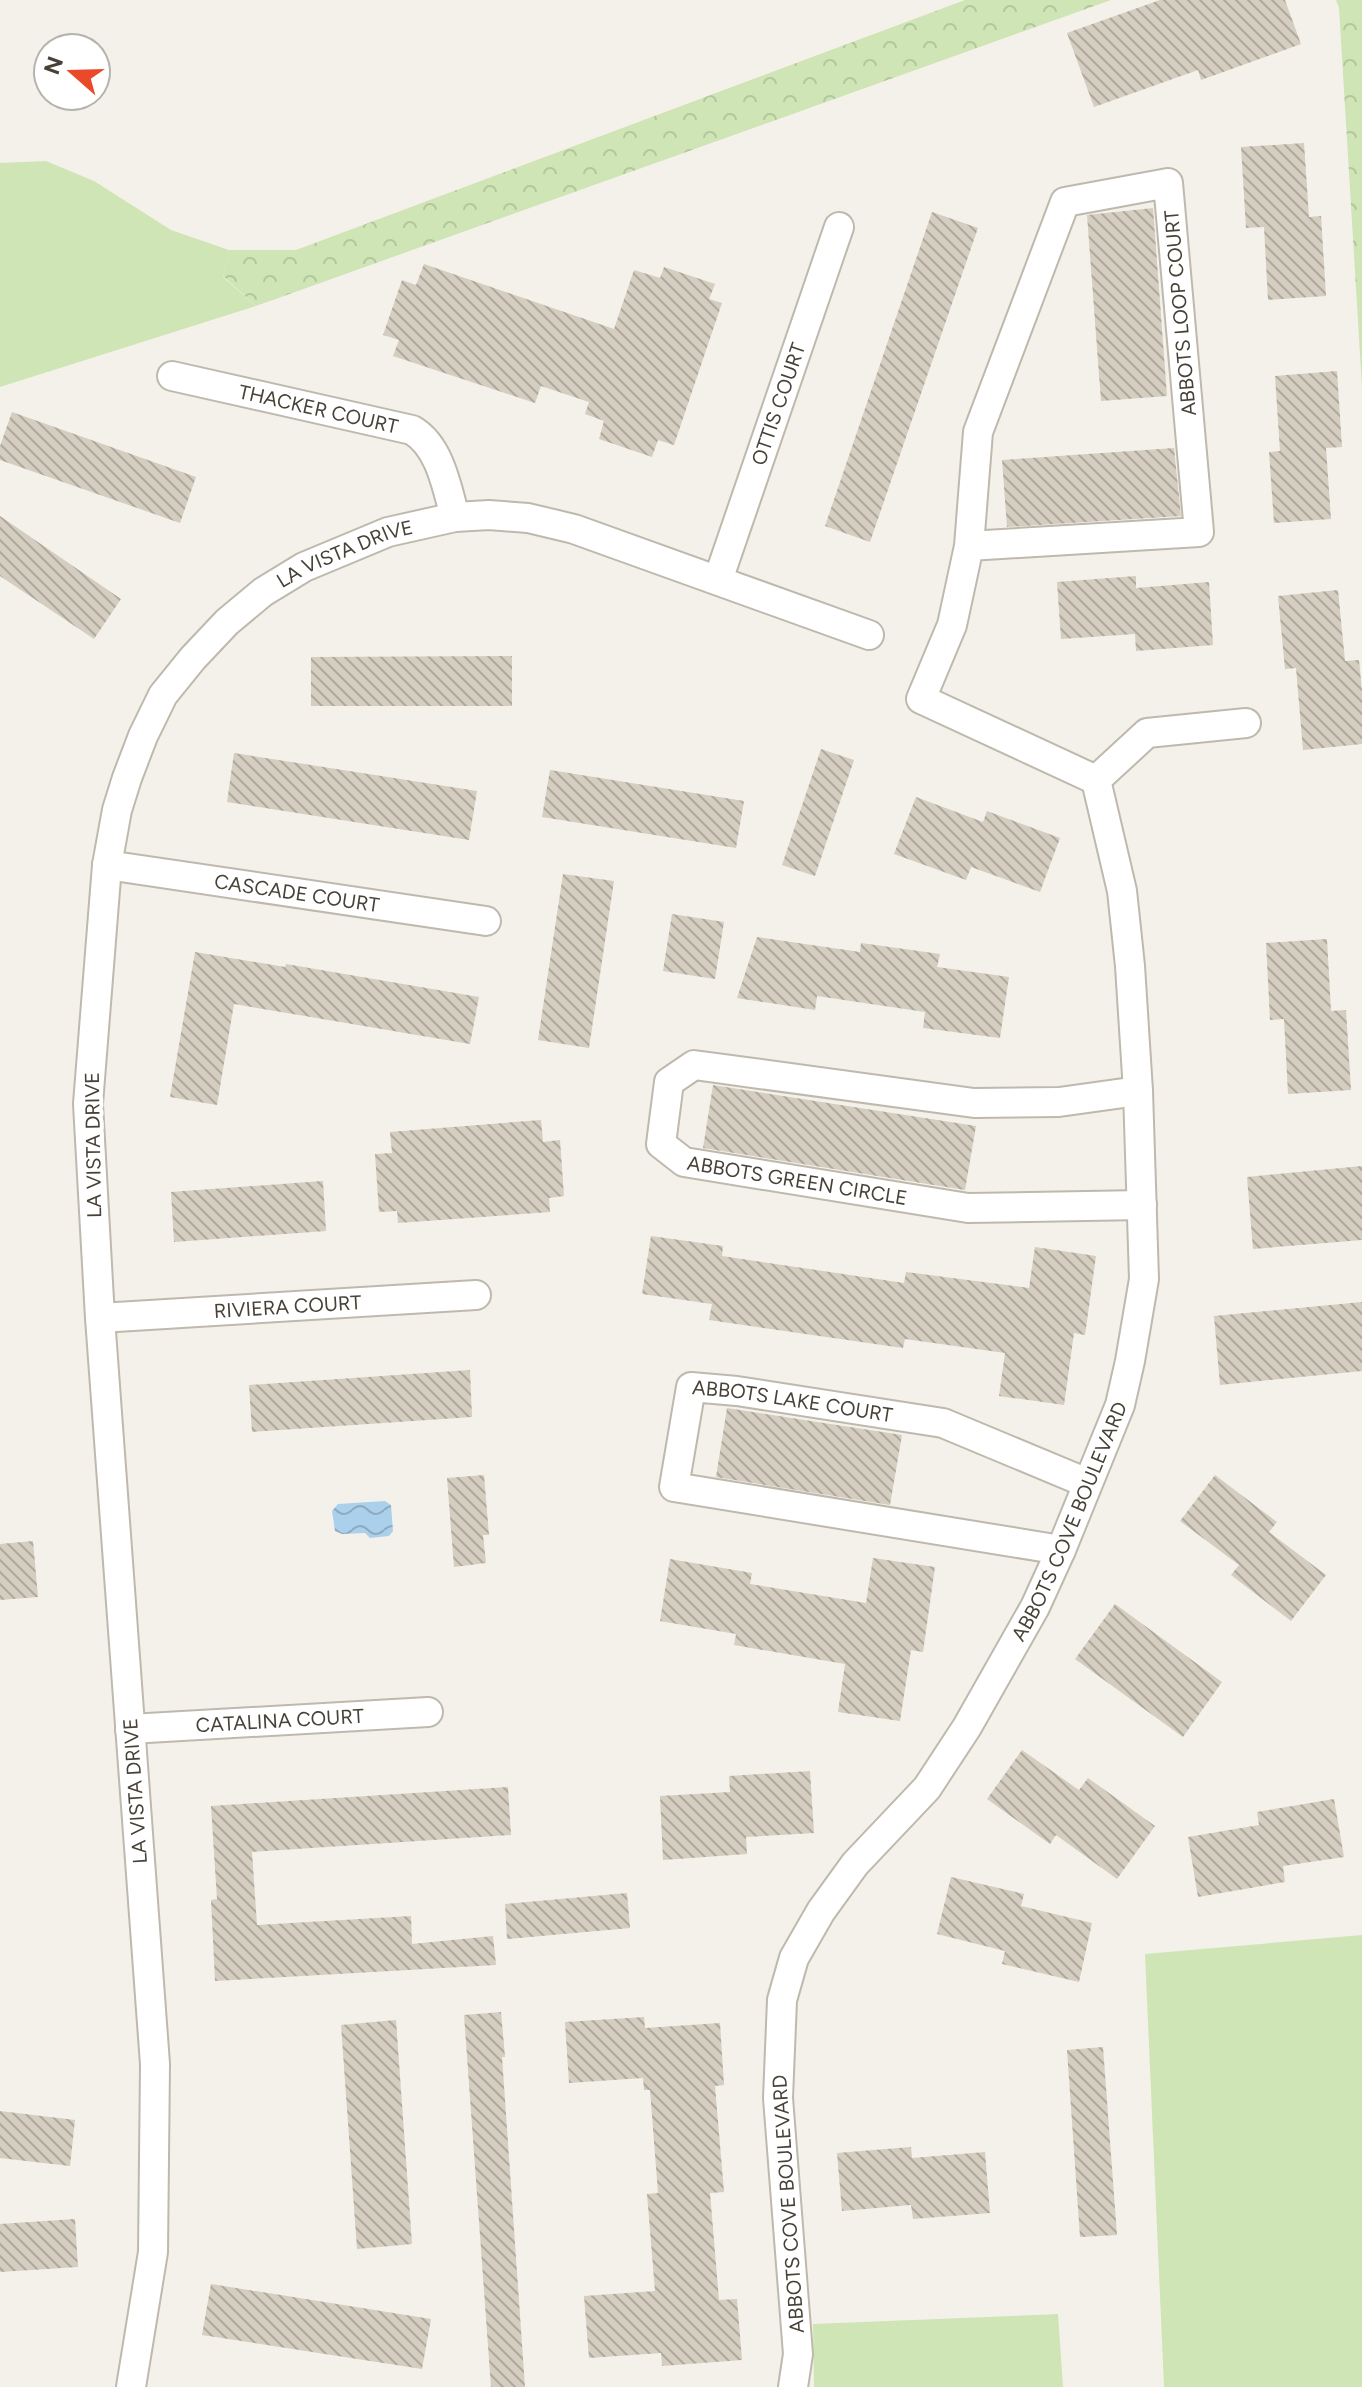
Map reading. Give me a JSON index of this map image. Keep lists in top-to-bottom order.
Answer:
{
  "streets": {
    "street": [
      "ABBOTS LOOP COURT",
      "OTTIS COURT",
      "THACKER COURT",
      "LA VISTA DRIVE",
      "CASCADE COURT",
      "ABBOTS GREEN CIRCLE",
      "RIVIERA COURT",
      "ABBOTS LAKE COURT",
      "ABBOTS COVE BOULEVARD",
      "CATALINA COURT"
    ]
  },
  "crossings": [
    ["ABBOTS LOOP COURT", "ABBOTS COVE BOULEVARD"],
    ["OTTIS COURT", "LA VISTA DRIVE"],
    ["THACKER COURT", "LA VISTA DRIVE"],
    ["LA VISTA DRIVE", "CASCADE COURT"],
    ["LA VISTA DRIVE", "RIVIERA COURT"],
    ["LA VISTA DRIVE", "CATALINA COURT"],
    ["ABBOTS GREEN CIRCLE", "ABBOTS COVE BOULEVARD"],
    ["ABBOTS LAKE COURT", "ABBOTS COVE BOULEVARD"]
  ],
  "north": "left"
}
